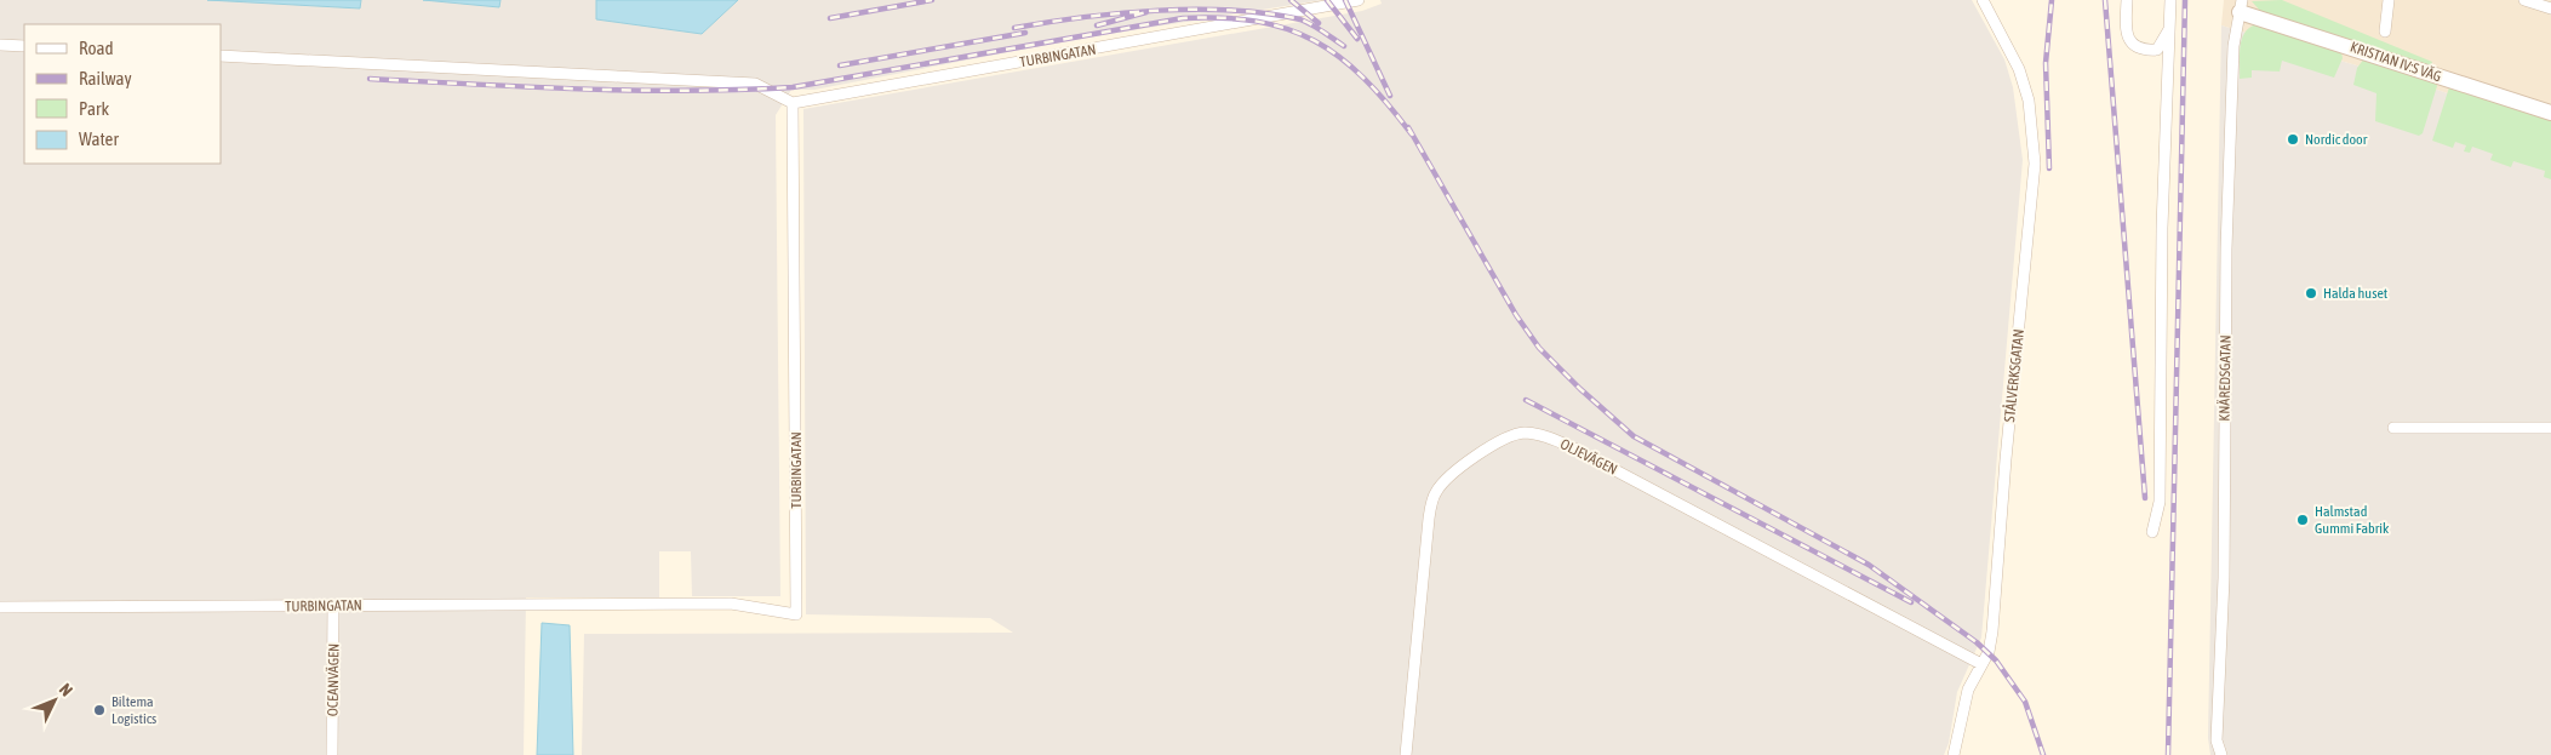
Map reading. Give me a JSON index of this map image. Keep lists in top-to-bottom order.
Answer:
{
  "streets": {
    "street": [
      "TURBINGATAN",
      "KRISTIAN IV:S VÄG",
      "STÅLVERKSGATAN",
      "KNÄREDSGATAN",
      "OLJEVÄGEN",
      "OCEANVÄGEN"
    ]
  },
  "crossings": [
    ["TURBINGATAN", "OCEANVÄGEN"],
    ["KRISTIAN IV:S VÄG", "KNÄREDSGATAN"],
    ["STÅLVERKSGATAN", "OLJEVÄGEN"]
  ],
  "places": [
    "Nordic door",
    "Halda huset",
    "Halmstad Gummi Fabrik",
    "Biltema Logistics"
  ],
  "legend": [
    "Road",
    "Railway",
    "Park",
    "Water"
  ],
  "north": "top right"
}
